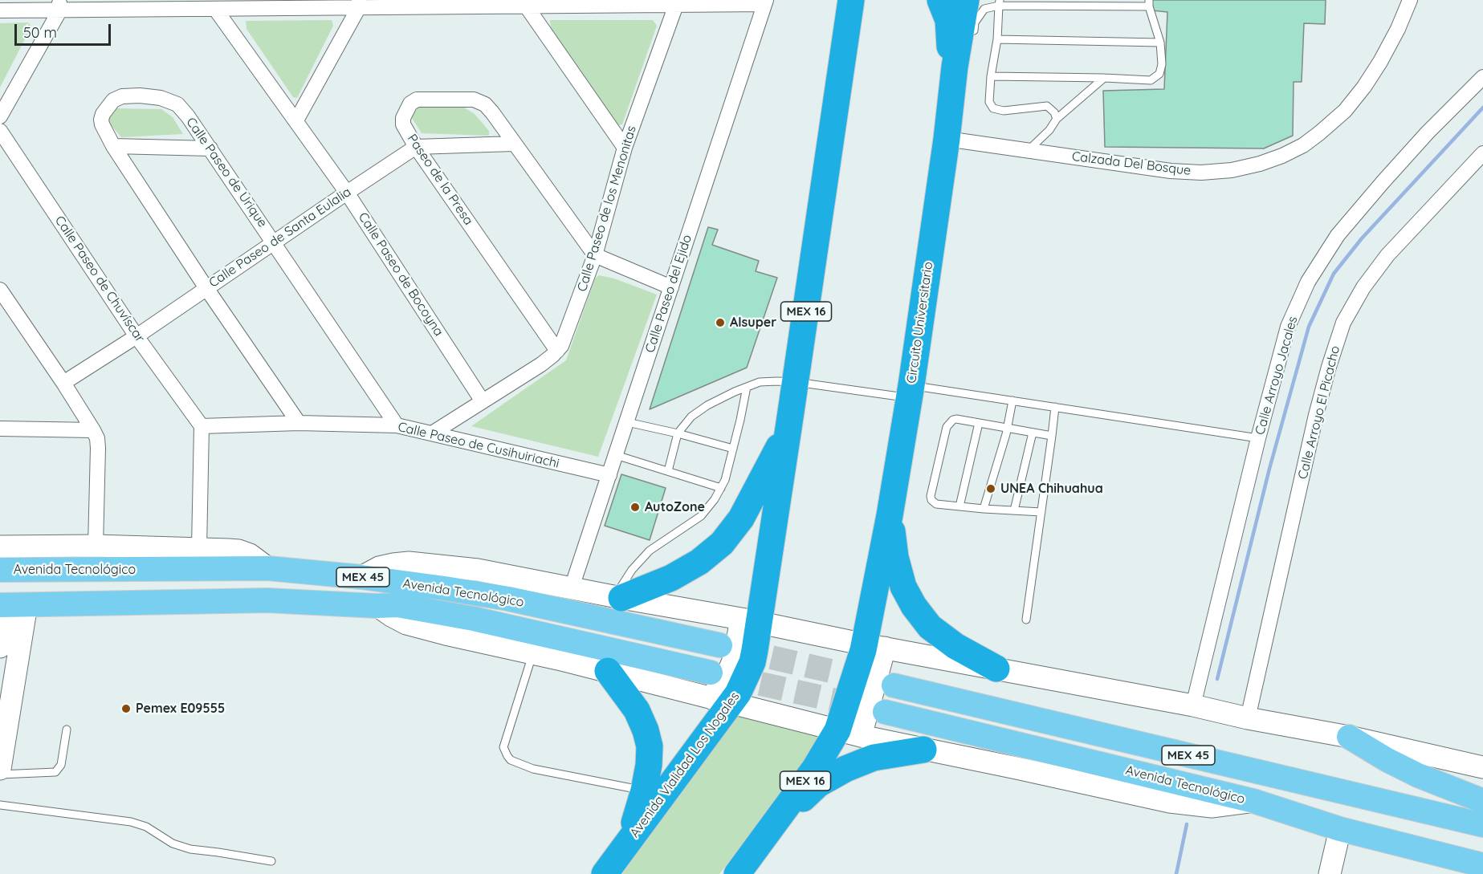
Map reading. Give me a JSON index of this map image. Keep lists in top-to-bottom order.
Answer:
{
  "streets": {
    "highway": [
      "MEX 16",
      "Circuito Universitario",
      "MEX 45",
      "Avenida Vialidad Los Nogales"
    ],
    "main road": ["Avenida Tecnológico"],
    "street": [
      "Calzada Del Bosque",
      "Calle Paseo de Urique",
      "Paseo de la Presa",
      "Calle Paseo de los Menonitas",
      "Calle Paseo de Santa Eulalia",
      "Calle Paseo de Bocoyna",
      "Calle Paseo de Chuvíscar",
      "Calle Paseo del Ejido",
      "Calle Arroyo Jacales",
      "Calle Arroyo El Picacho",
      "Calle Paseo de Cusihuiriachi"
    ]
  },
  "crossings": [
    ["Calzada Del Bosque", "Circuito Universitario"],
    ["Calle Paseo de Urique", "Calle Paseo de Santa Eulalia"],
    ["Calle Paseo de Urique", "Calle Paseo de Cusihuiriachi"],
    ["Paseo de la Presa", "Calle Paseo de los Menonitas"],
    ["Paseo de la Presa", "Calle Paseo de Santa Eulalia"],
    ["Calle Paseo de los Menonitas", "Calle Paseo de Bocoyna"],
    ["Calle Paseo de los Menonitas", "Calle Paseo de Cusihuiriachi"],
    ["Calle Paseo de Santa Eulalia", "Calle Paseo de Bocoyna"],
    ["Calle Paseo de Santa Eulalia", "Calle Paseo de Chuvíscar"],
    ["Calle Paseo de Chuvíscar", "Calle Paseo de Cusihuiriachi"],
    ["Calle Paseo del Ejido", "Calle Paseo de Cusihuiriachi"],
    ["MEX 16", "Circuito Universitario"],
    ["MEX 16", "MEX 45"],
    ["MEX 16", "Avenida Vialidad Los Nogales"],
    ["Avenida Tecnológico", "MEX 45"]
  ],
  "places": [
    "Alsuper",
    "UNEA Chihuahua",
    "AutoZone",
    "Pemex E09555"
  ],
  "scale_bar": "50 m"
}
